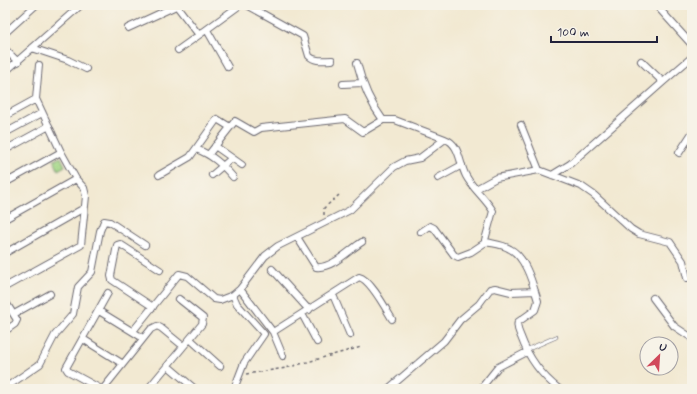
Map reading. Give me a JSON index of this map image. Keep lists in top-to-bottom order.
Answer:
{
  "scale_bar": "100 m",
  "north": "top right"
}
